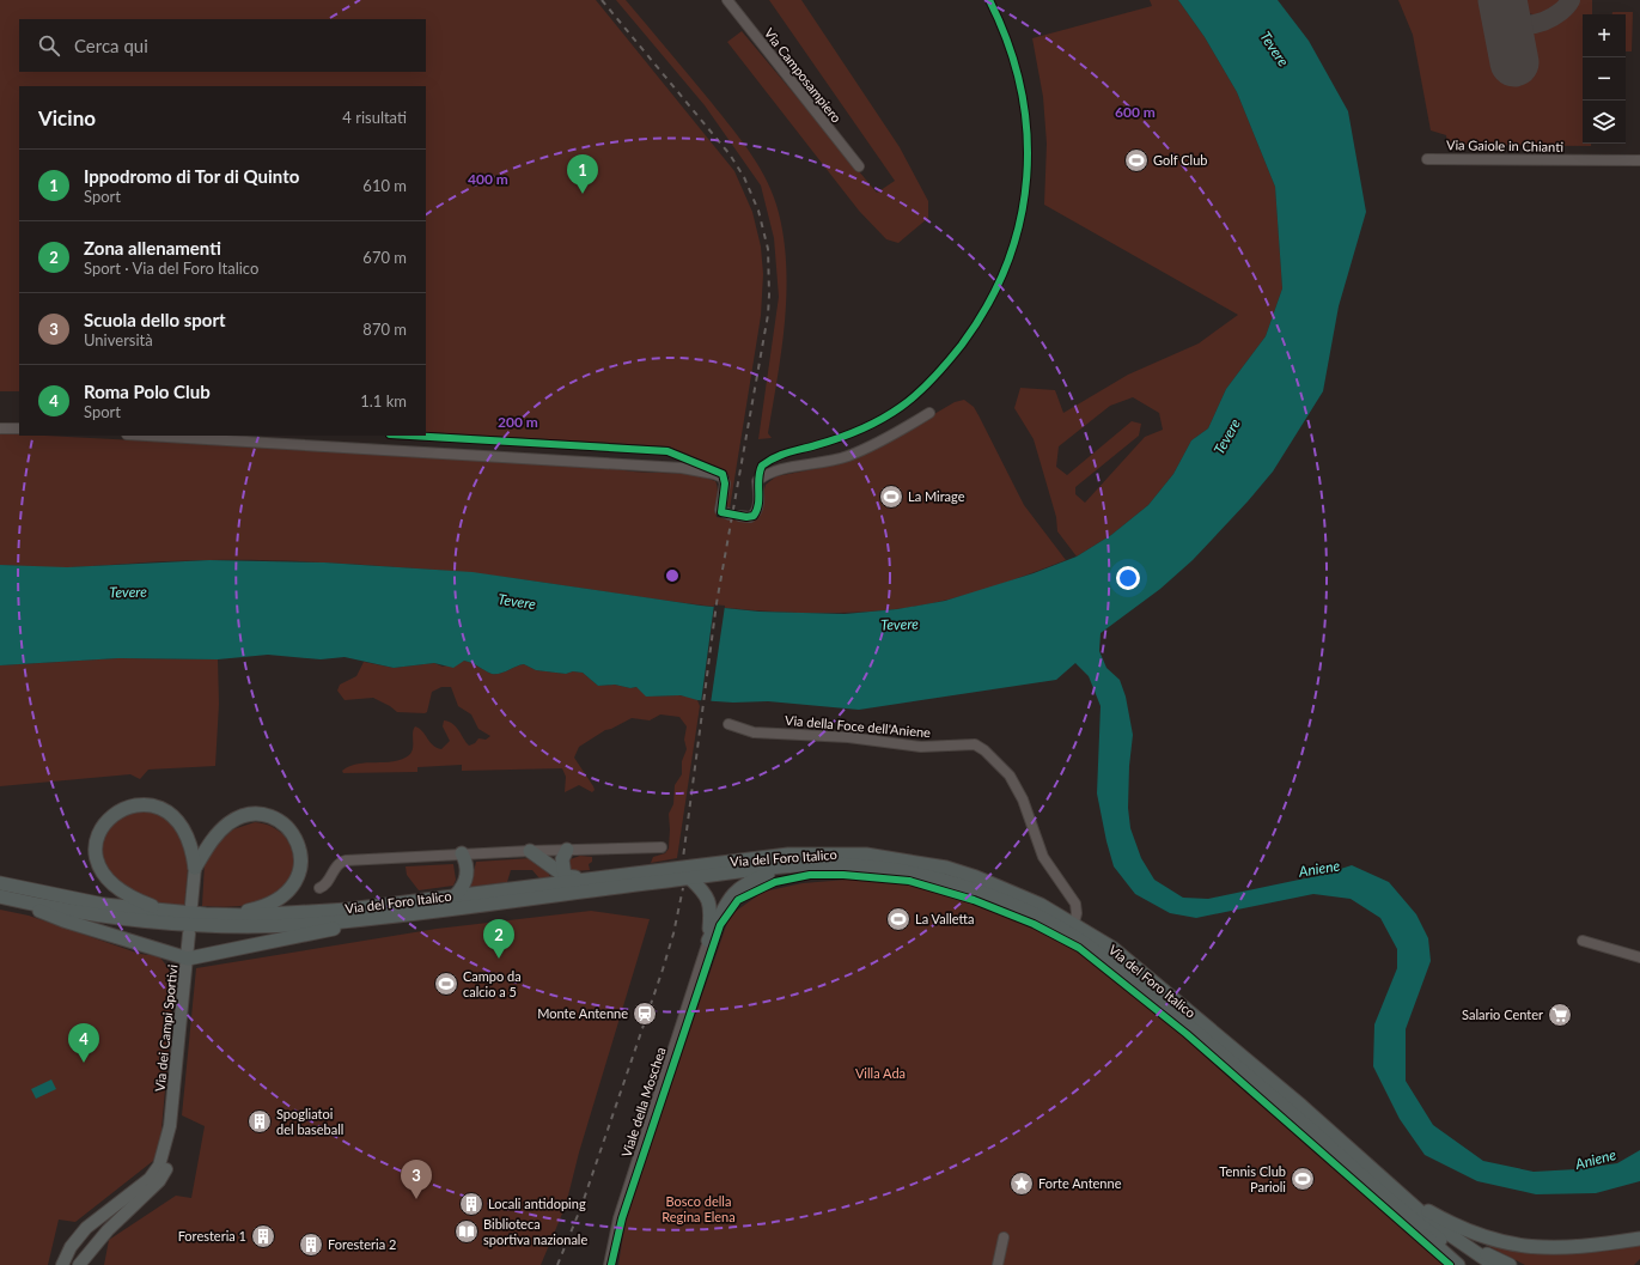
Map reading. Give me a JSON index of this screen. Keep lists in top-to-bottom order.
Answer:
{
  "streets": {
    "highway": ["Via del Foro Italico"],
    "main road": ["Via dei Campi Sportivi"],
    "street": [
      "Via Camposampiero",
      "Via Gaiole in Chianti",
      "Via della Foce dell'Aniene",
      "Viale della Moschea"
    ]
  },
  "crossings": [
    ["Via della Foce dell'Aniene", "Via del Foro Italico"]
  ],
  "water": ["Tevere", "Aniene"],
  "parks": ["Villa Ada", "Bosco della Regina Elena"],
  "places": {
    "sports": [
      "Golf Club",
      "La Mirage",
      "La Valletta",
      "Campo da calcio a 5",
      "Tennis Club Parioli"
    ],
    "station": ["Monte Antenne"],
    "supermarket": ["Salario Center"],
    "building": [
      "Spogliatoi del baseball",
      "Locali antidoping",
      "Foresteria 1",
      "Foresteria 2"
    ],
    "place": ["Forte Antenne"],
    "library": ["Biblioteca sportiva nazionale"]
  },
  "page": {
    "map_buttons": ["+", "−"],
    "search": "Cerca qui",
    "heading": ["Vicino", "4 risultati"],
    "list": [
      {
        "mark": "1",
        "name": "Ippodromo di Tor di Quinto",
        "note": "Sport",
        "value": "610 m"
      },
      {
        "mark": "2",
        "name": "Zona allenamenti",
        "note": "Sport · Via del Foro Italico",
        "value": "670 m"
      },
      {
        "mark": "3",
        "name": "Scuola dello sport",
        "note": "Università",
        "value": "870 m"
      },
      {
        "mark": "4",
        "name": "Roma Polo Club",
        "note": "Sport",
        "value": "1.1 km"
      }
    ],
    "pins": [
      "1",
      "2",
      "4",
      "3"
    ]
  },
  "rings": ["600 m", "400 m", "200 m"]
}
